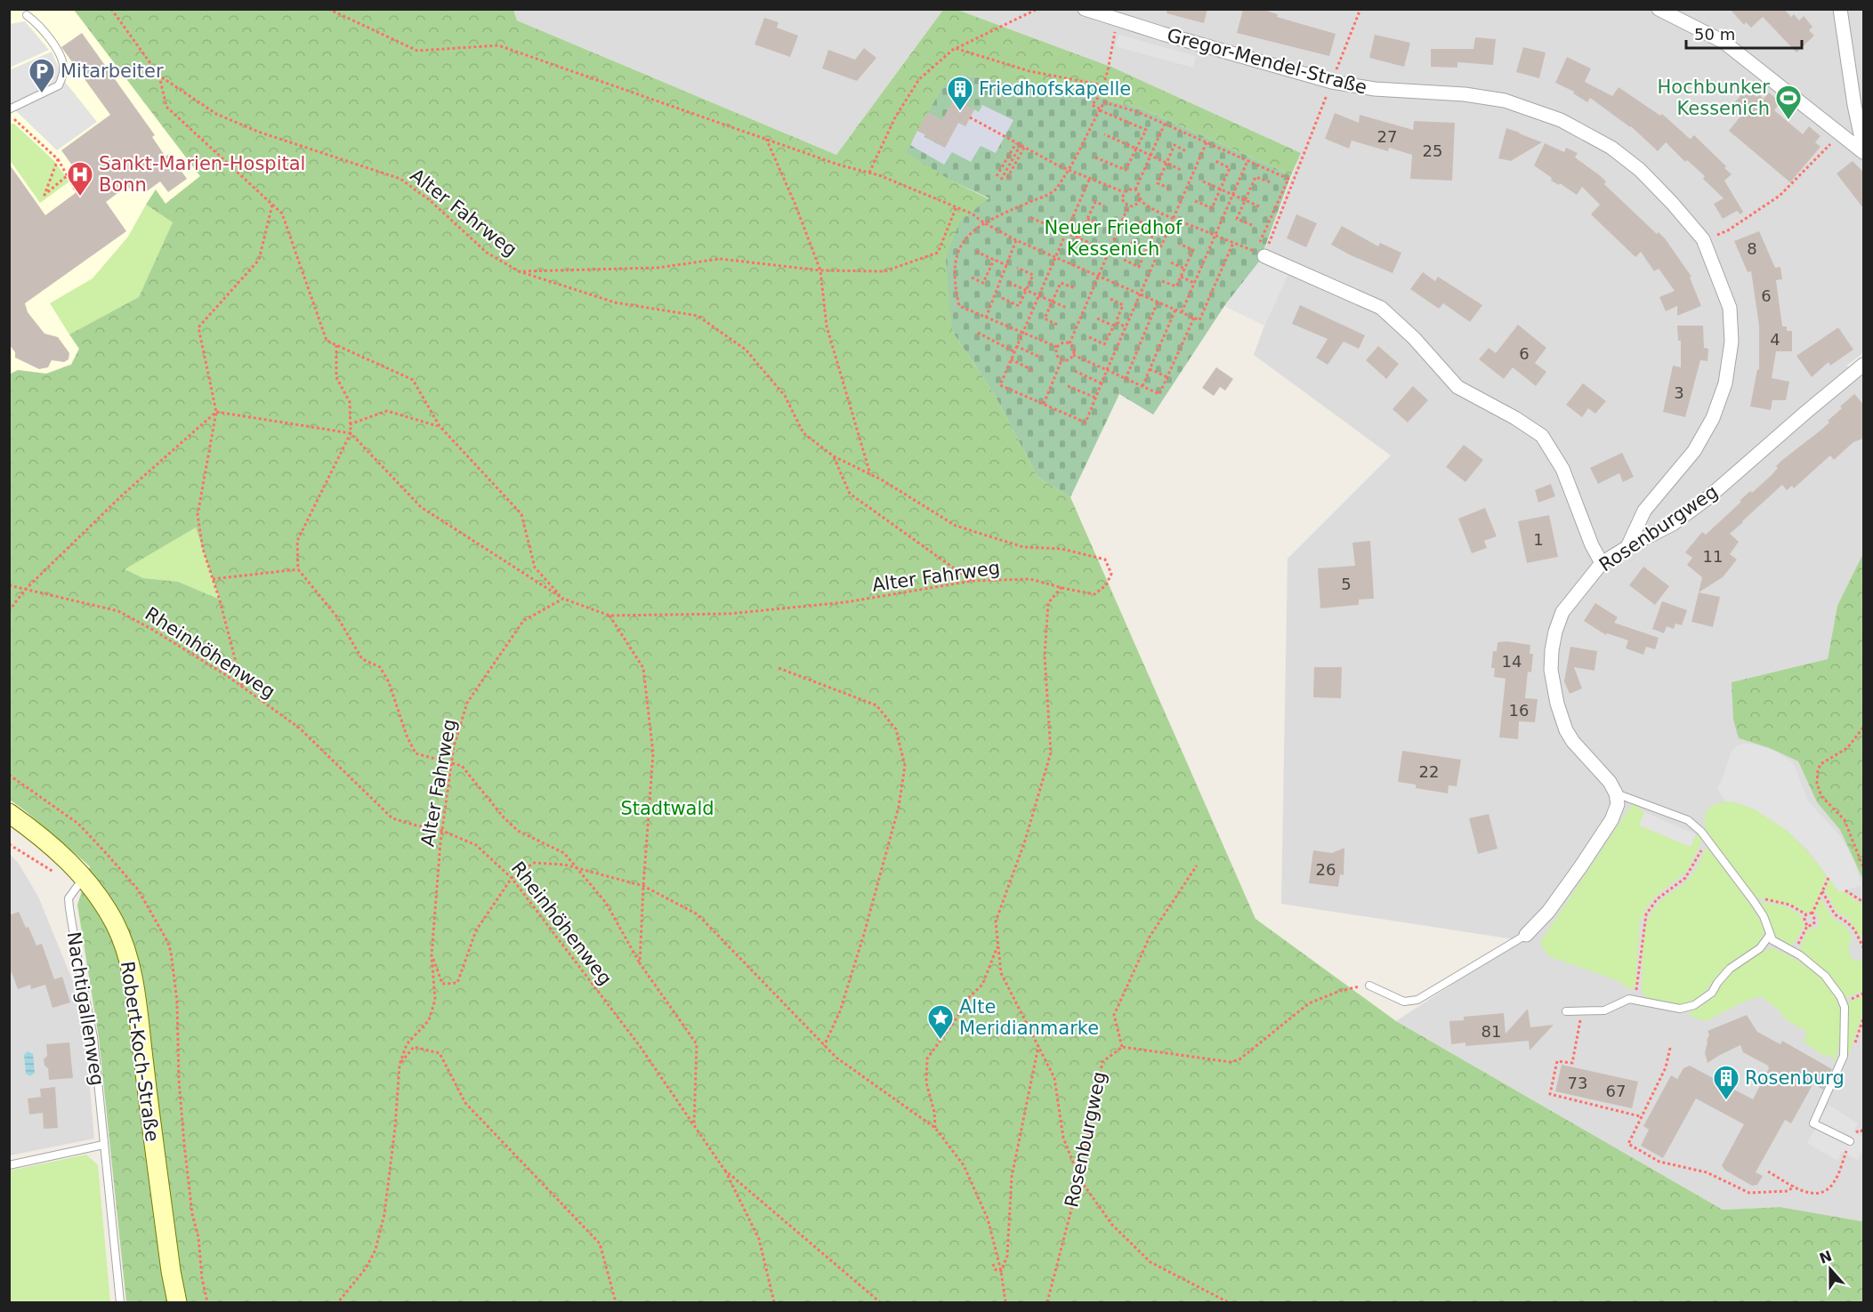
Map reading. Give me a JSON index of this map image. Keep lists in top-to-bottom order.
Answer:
{
  "streets": {
    "street": ["Gregor-Mendel-Straße", "Rosenburgweg", "Robert-Koch-Straße"],
    "lane": ["Nachtigallenweg"],
    "path": ["Alter Fahrweg", "Rheinhöhenweg"]
  },
  "crossings": [
    ["Gregor-Mendel-Straße", "Rosenburgweg"],
    ["Alter Fahrweg", "Rheinhöhenweg"],
    ["Nachtigallenweg", "Robert-Koch-Straße"]
  ],
  "parks": ["Neuer Friedhof Kessenich", "Stadtwald"],
  "places": {
    "parking": ["Mitarbeiter"],
    "building": ["Friedhofskapelle", "Rosenburg"],
    "sports": ["Hochbunker Kessenich"],
    "hospital": ["Sankt-Marien-Hospital Bonn"],
    "place": ["Alte Meridianmarke"]
  },
  "house_numbers": [
    "27",
    "25",
    "8",
    "6",
    "4",
    "6",
    "3",
    "1",
    "11",
    "5",
    "14",
    "16",
    "22",
    "26",
    "81",
    "73",
    "67"
  ],
  "scale_bar": "50 m",
  "north": "top"
}
